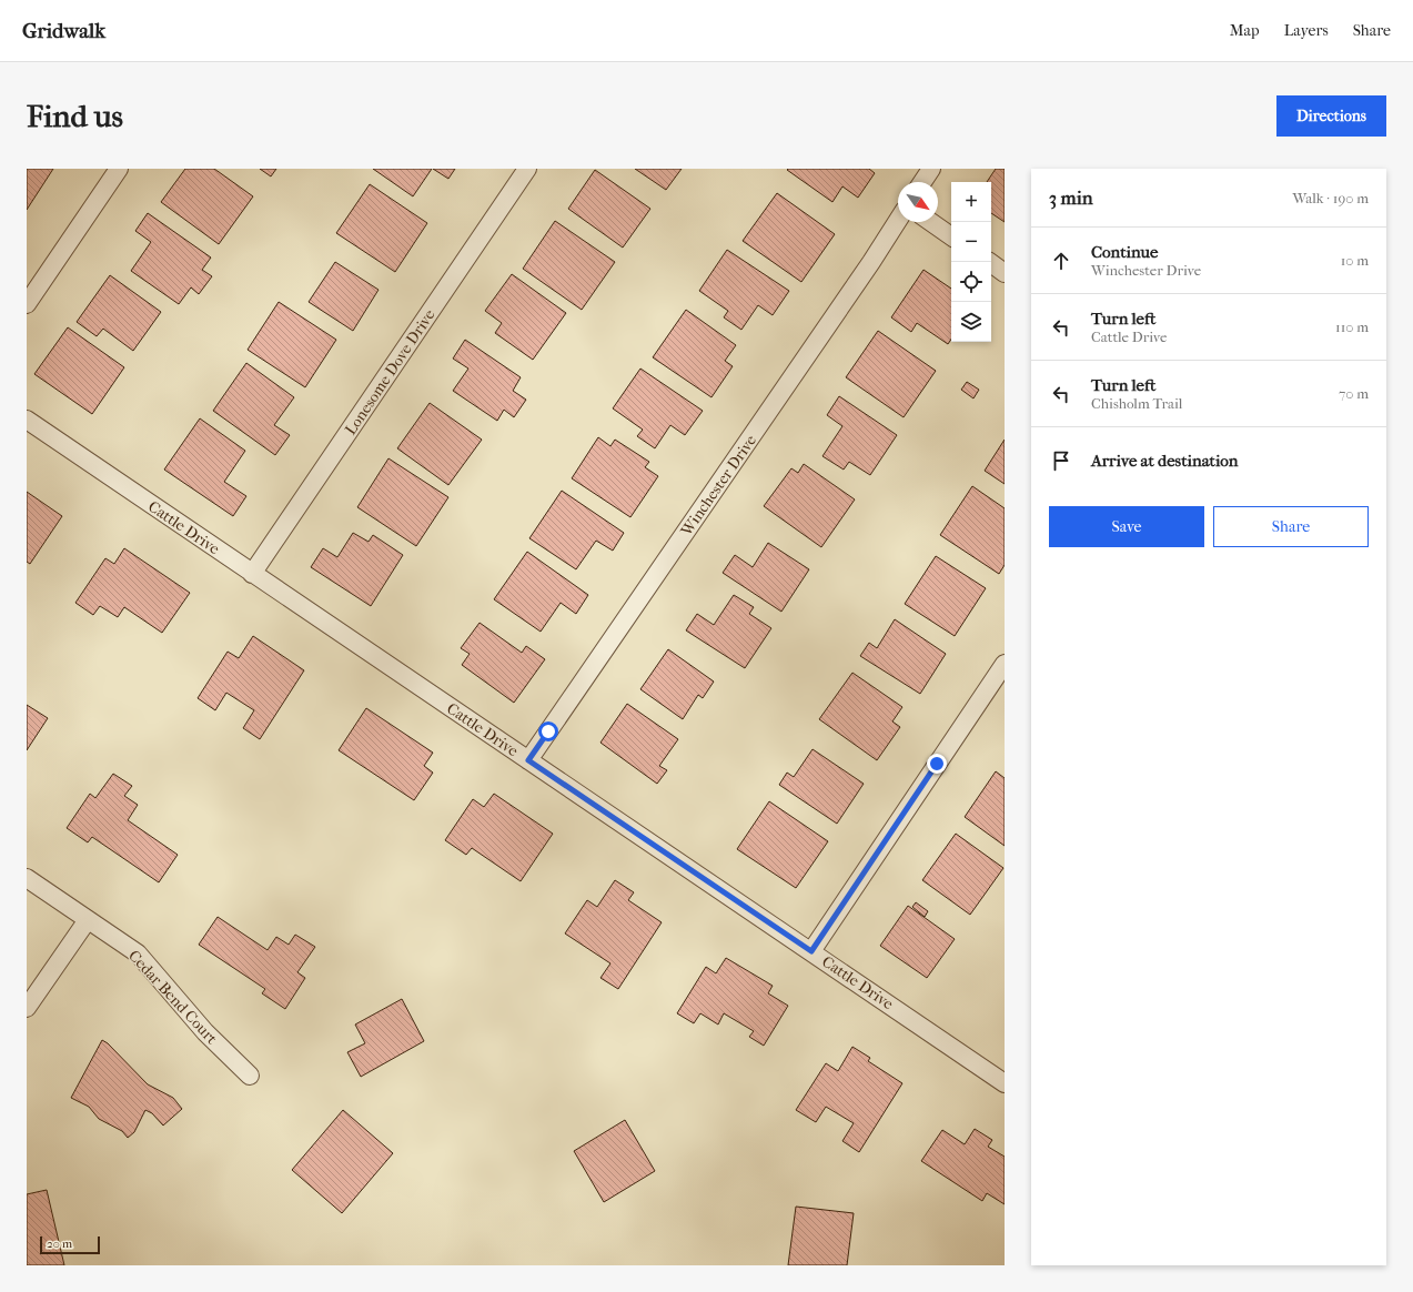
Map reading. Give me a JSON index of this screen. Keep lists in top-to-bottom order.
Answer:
{
  "streets": {
    "street": [
      "Lonesome Dove Drive",
      "Winchester Drive",
      "Cattle Drive",
      "Cedar Bend Court"
    ]
  },
  "crossings": [
    ["Lonesome Dove Drive", "Cattle Drive"],
    ["Winchester Drive", "Cattle Drive"]
  ],
  "scale_bar": "20 m",
  "north": "bottom right",
  "page": {
    "header": "Gridwalk",
    "nav": ["Map", "Layers", "Share"],
    "buttons": [
      "Directions",
      ["Save", "Share"]
    ],
    "title": "Find us",
    "heading": ["3 min", "Walk · 190 m"],
    "map_buttons": ["+", "−"],
    "list": [
      ["Continue", "Winchester Drive", "10 m"],
      ["Turn left", "Cattle Drive", "110 m"],
      ["Turn left", "Chisholm Trail", "70 m"],
      "Arrive at destination"
    ],
    "scale": "20 m"
  }
}
